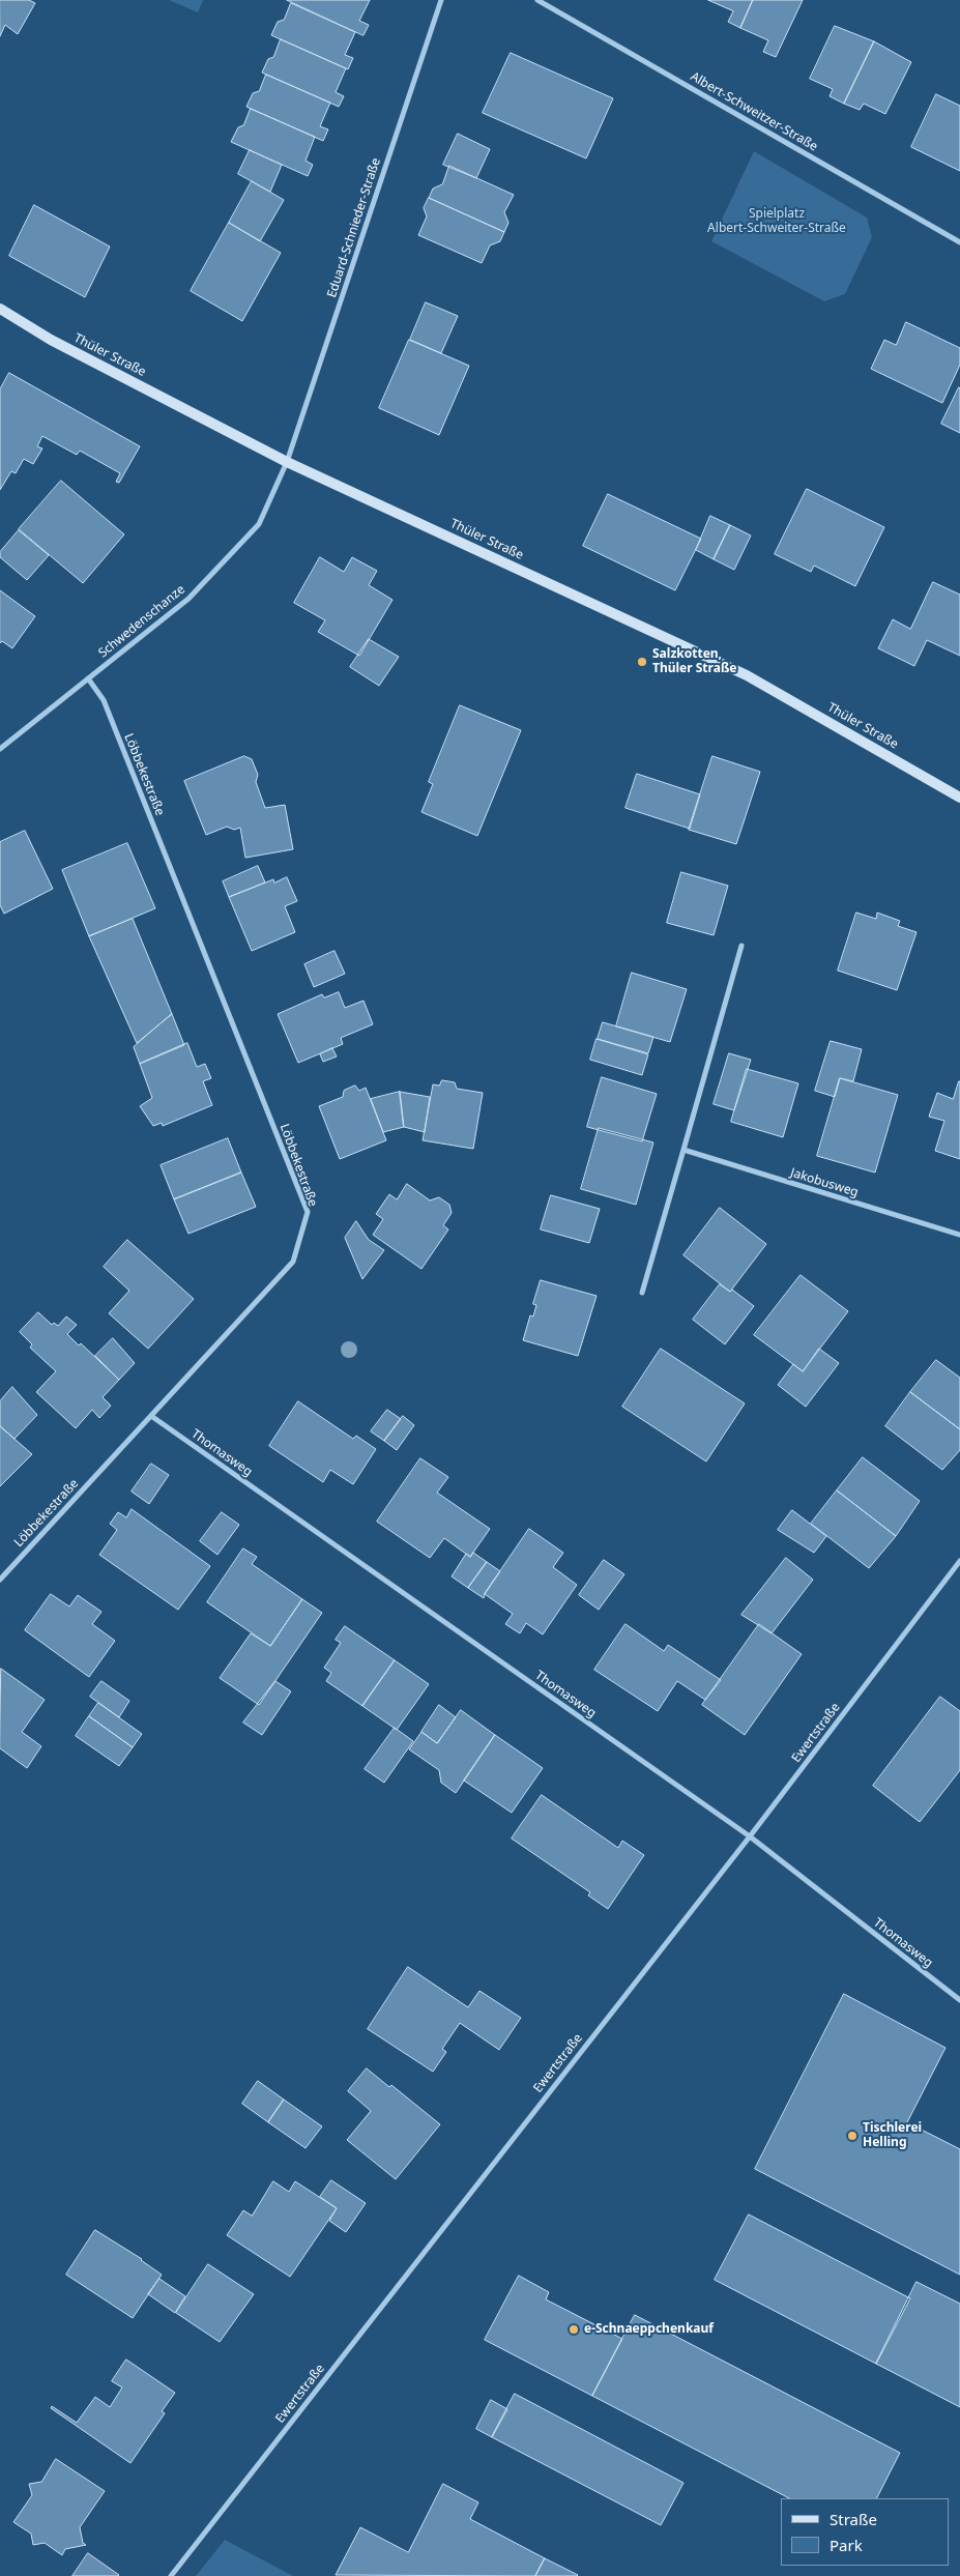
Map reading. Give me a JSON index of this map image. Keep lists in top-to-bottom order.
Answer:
{
  "streets": {
    "main road": ["Thüler Straße"],
    "street": [
      "Albert-Schweitzer-Straße",
      "Eduard-Schnieder-Straße",
      "Schwedenschanze",
      "Löbbekestraße",
      "Jakobusweg",
      "Thomasweg",
      "Ewertstraße"
    ]
  },
  "crossings": [
    ["Eduard-Schnieder-Straße", "Thüler Straße"],
    ["Eduard-Schnieder-Straße", "Schwedenschanze"],
    ["Thüler Straße", "Schwedenschanze"],
    ["Schwedenschanze", "Löbbekestraße"],
    ["Löbbekestraße", "Thomasweg"],
    ["Thomasweg", "Ewertstraße"]
  ],
  "parks": ["Spielplatz Albert-Schweiter-Straße"],
  "places": ["Salzkotten, Thüler Straße", "Tischlerei Helling", "e-Schnaeppchenkauf"],
  "legend": ["Straße", "Park"]
}
